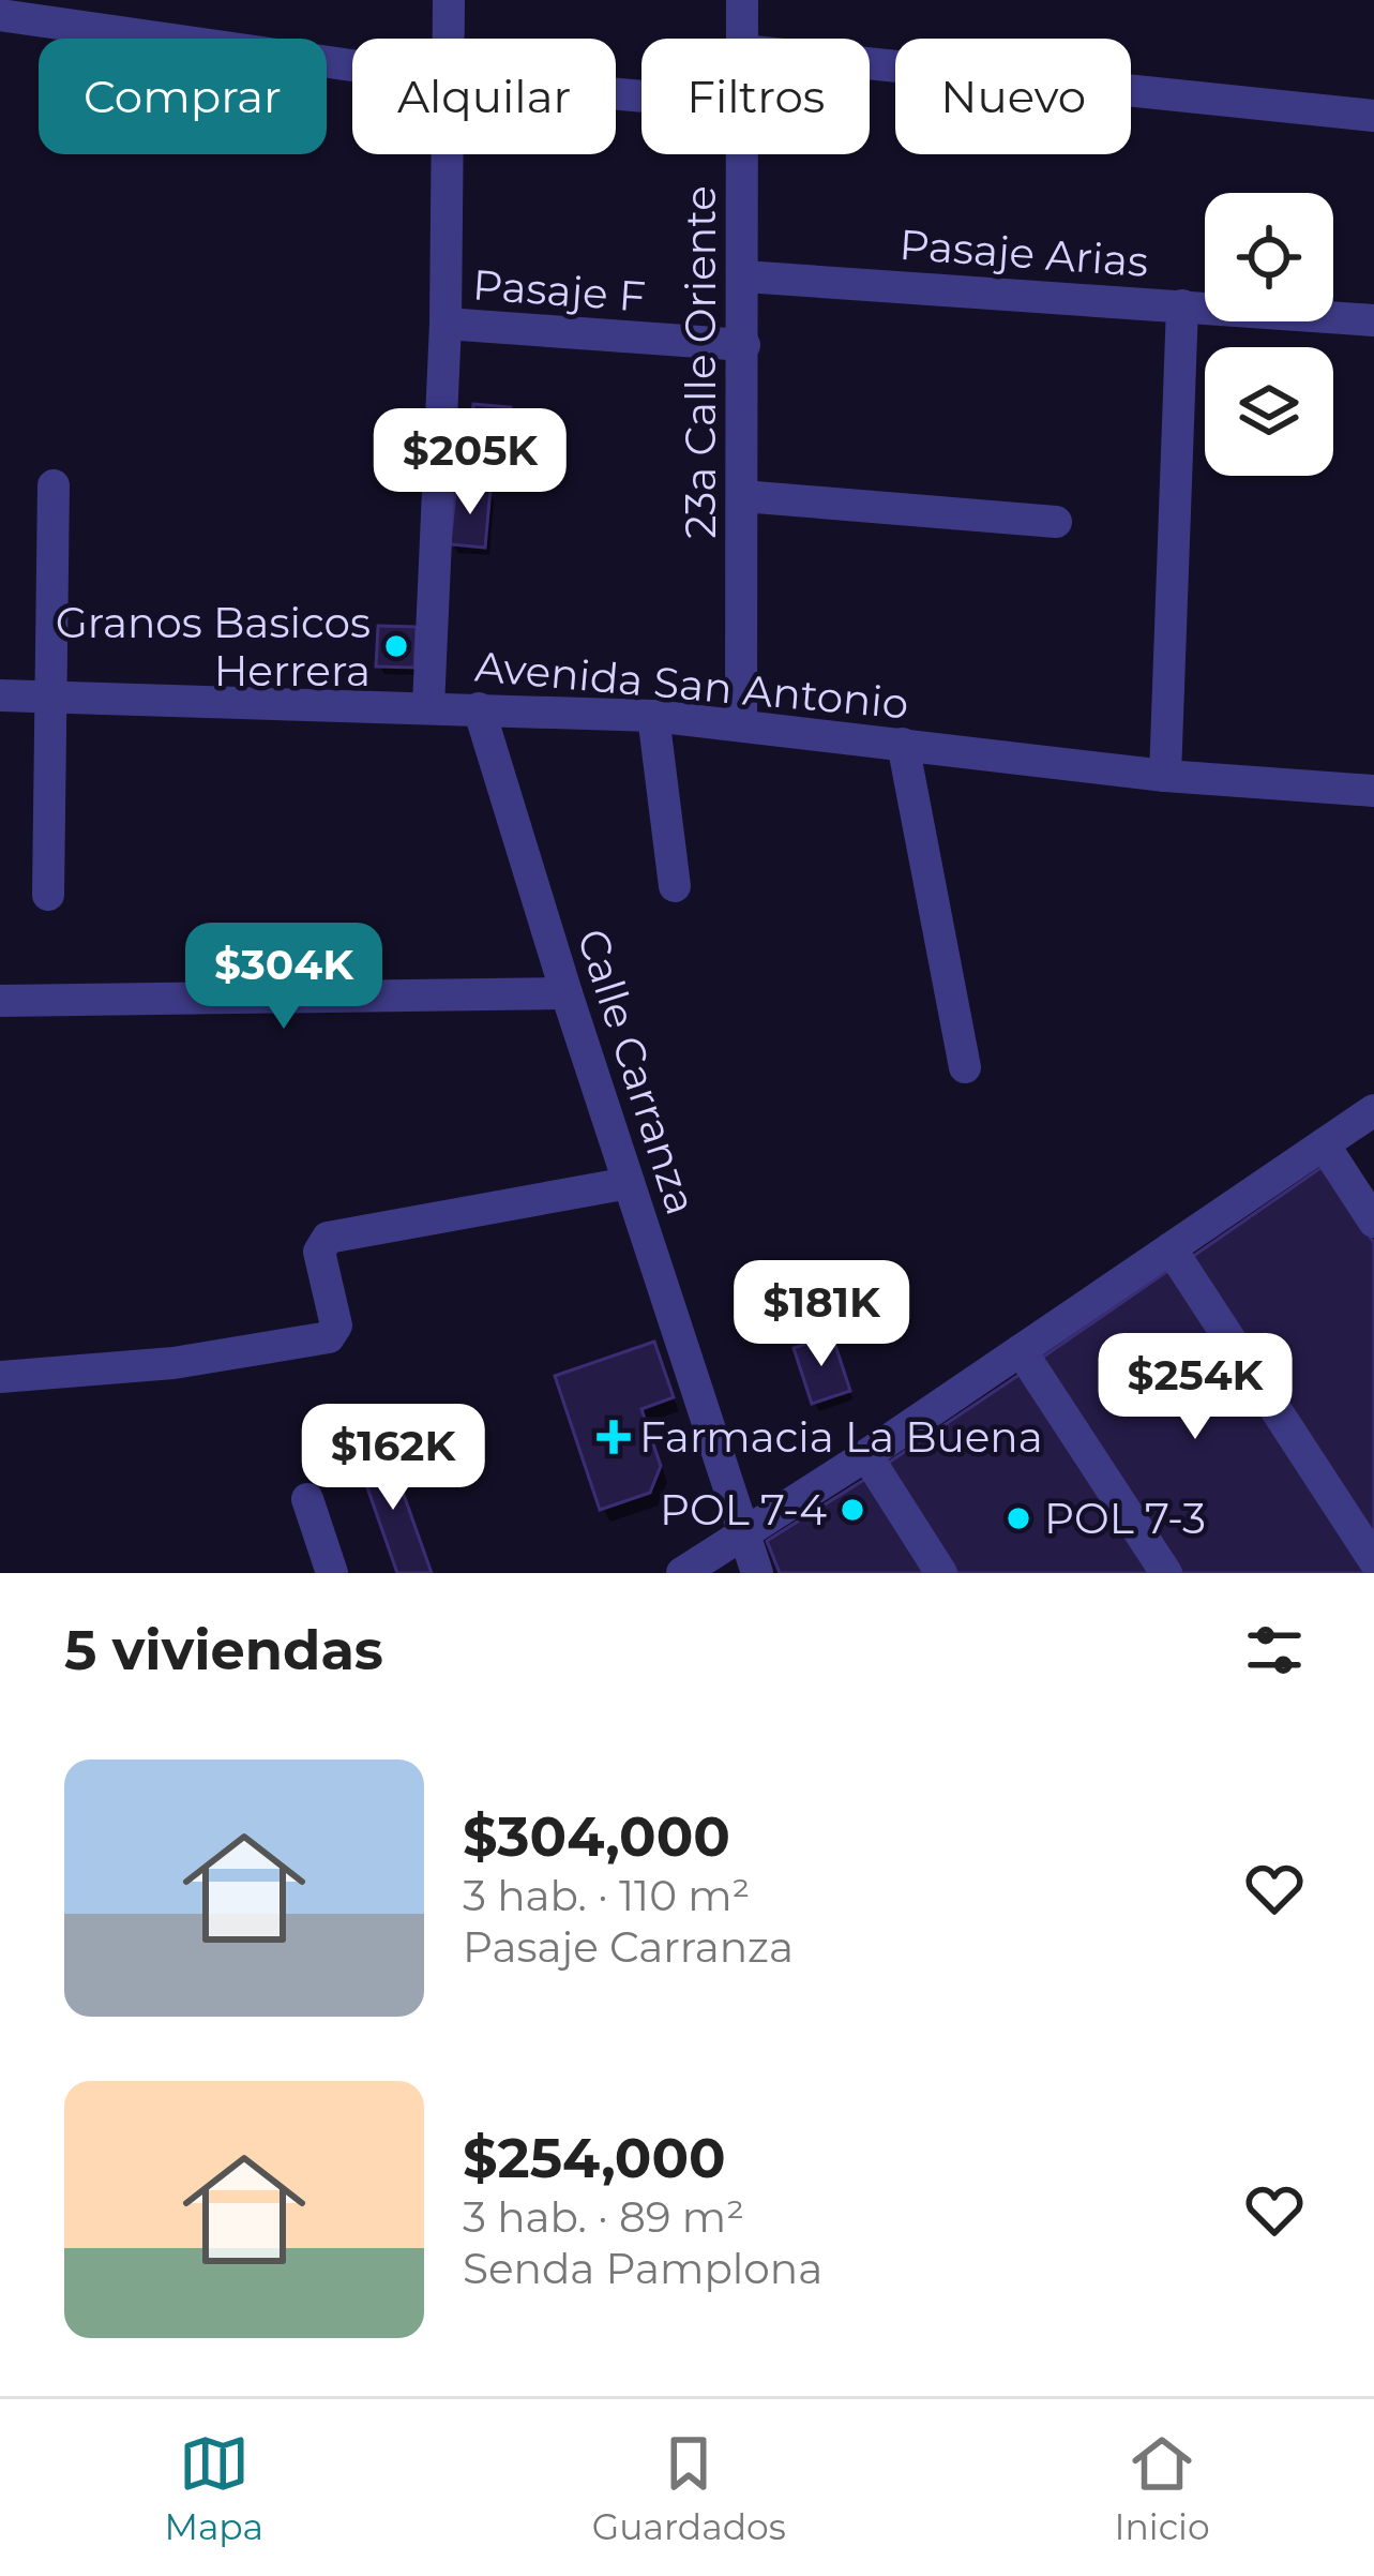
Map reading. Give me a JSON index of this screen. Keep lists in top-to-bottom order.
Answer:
{
  "streets": {
    "street": [
      "Pasaje Arias",
      "Pasaje F",
      "23a Calle Oriente",
      "Avenida San Antonio",
      "Calle Carranza"
    ]
  },
  "crossings": [
    ["Pasaje Arias", "23a Calle Oriente"],
    ["Pasaje F", "23a Calle Oriente"],
    ["23a Calle Oriente", "Avenida San Antonio"],
    ["Avenida San Antonio", "Calle Carranza"]
  ],
  "places": {
    "other": ["Granos Basicos Herrera", "POL 7-4", "POL 7-3"],
    "health": ["Farmacia La Buena"]
  },
  "page": {
    "chip": [
      "Comprar",
      "Alquilar",
      "Filtros",
      "Nuevo"
    ],
    "price": [
      "$205K",
      "$304K",
      "$181K",
      "$254K",
      "$162K"
    ],
    "heading": "5 viviendas",
    "list": [
      {
        "name": "$304,000",
        "note": "3 hab. · 110 m² · Pasaje Carranza"
      },
      {
        "name": "$254,000",
        "note": "3 hab. · 89 m² · Senda Pamplona"
      }
    ],
    "tabs": ["Mapa", "Guardados", "Inicio"]
  }
}
